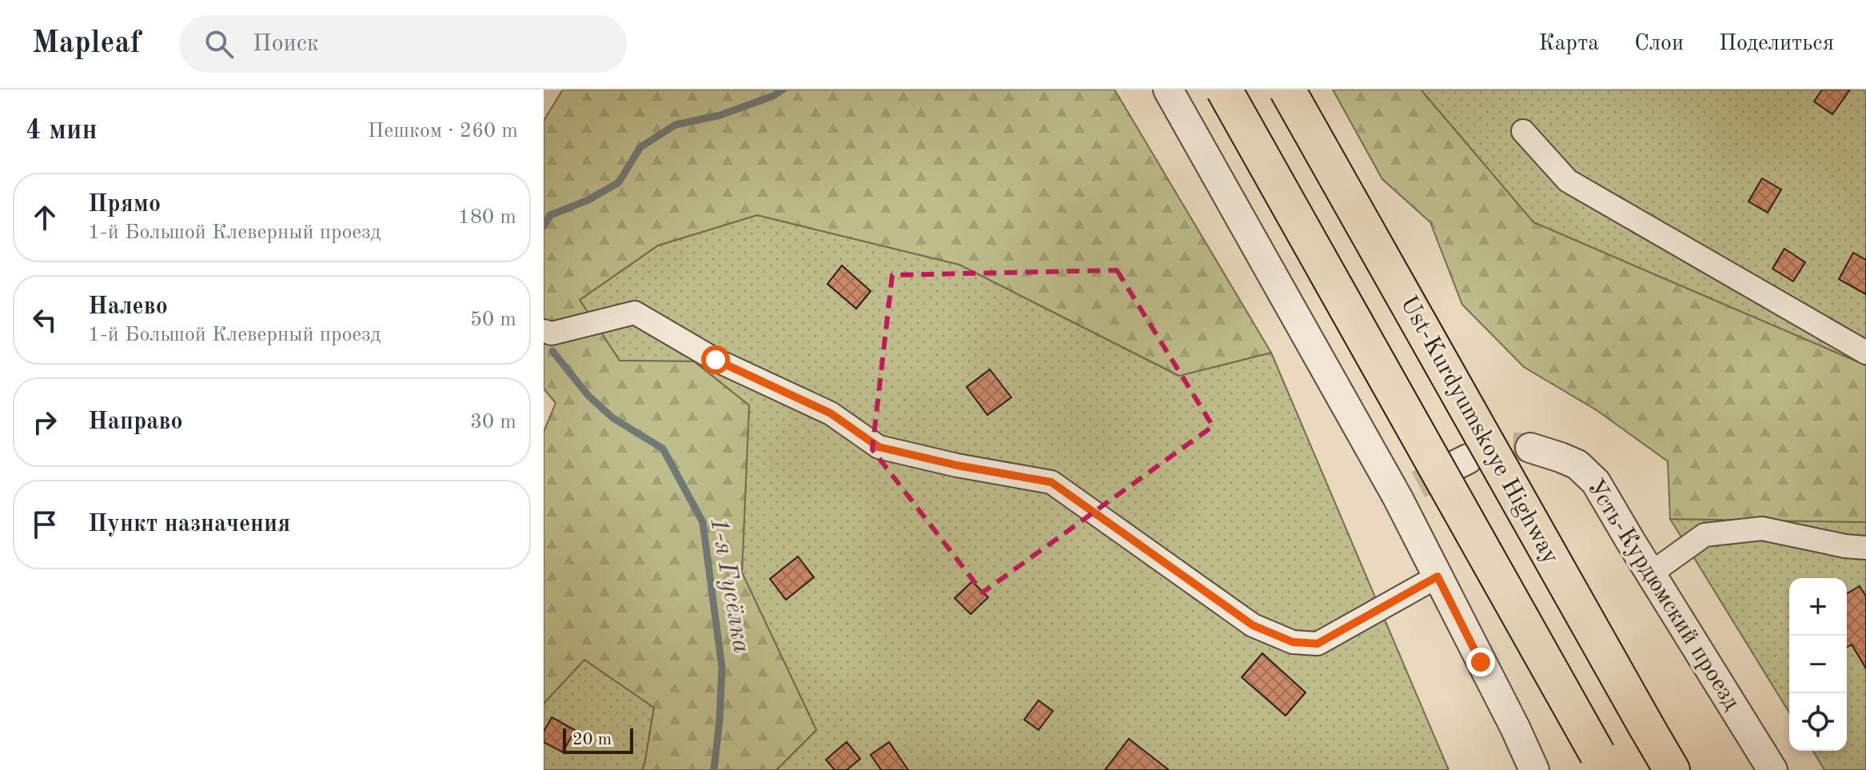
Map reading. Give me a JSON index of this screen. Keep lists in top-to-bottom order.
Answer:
{
  "streets": {
    "main road": ["Ust-Kurdyumskoye Highway"],
    "street": ["Усть-Курдюмский проезд"]
  },
  "water": ["1-я Гусёлка"],
  "scale_bar": "20 m",
  "page": {
    "header": "Mapleaf",
    "search": "Поиск",
    "nav": ["Карта", "Слои", "Поделиться"],
    "heading": ["4 мин", "Пешком · 260 m"],
    "list": [
      ["Прямо", "1-й Большой Клеверный проезд", "180 m"],
      ["Налево", "1-й Большой Клеверный проезд", "50 m"],
      ["Направо", "30 m"],
      "Пункт назначения"
    ],
    "map_buttons": ["+", "−"],
    "scale": "20 m"
  }
}
